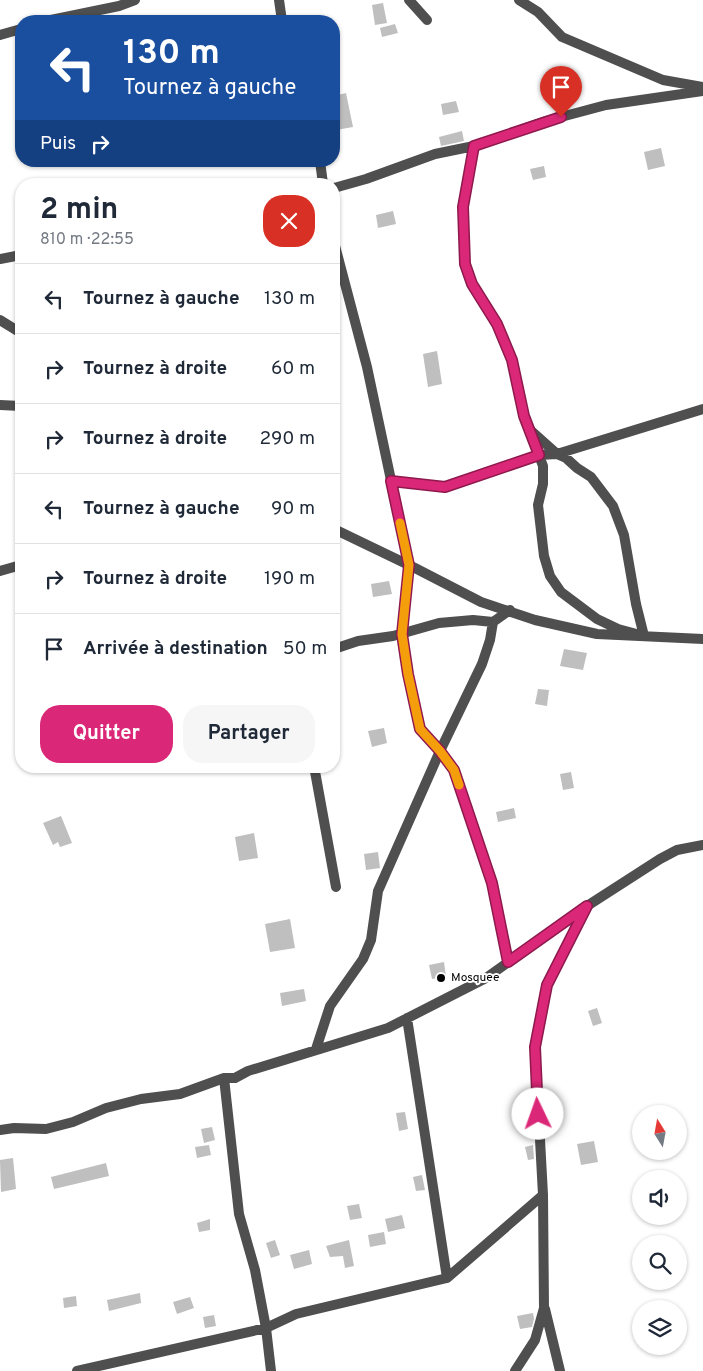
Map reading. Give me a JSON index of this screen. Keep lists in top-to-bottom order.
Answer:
{
  "places": ["Mosquee"],
  "north": "top",
  "page": {
    "turn": ["130 m", "Tournez à gauche"],
    "then": "Puis",
    "heading": ["2 min", "810 m · 22:55"],
    "list": [
      {
        "name": "Tournez à gauche",
        "value": "130 m"
      },
      {
        "name": "Tournez à droite",
        "value": "60 m"
      },
      {
        "name": "Tournez à droite",
        "value": "290 m"
      },
      {
        "name": "Tournez à gauche",
        "value": "90 m"
      },
      {
        "name": "Tournez à droite",
        "value": "190 m"
      },
      {
        "name": "Arrivée à destination",
        "value": "50 m"
      }
    ],
    "buttons": ["Quitter", "Partager"]
  }
}
